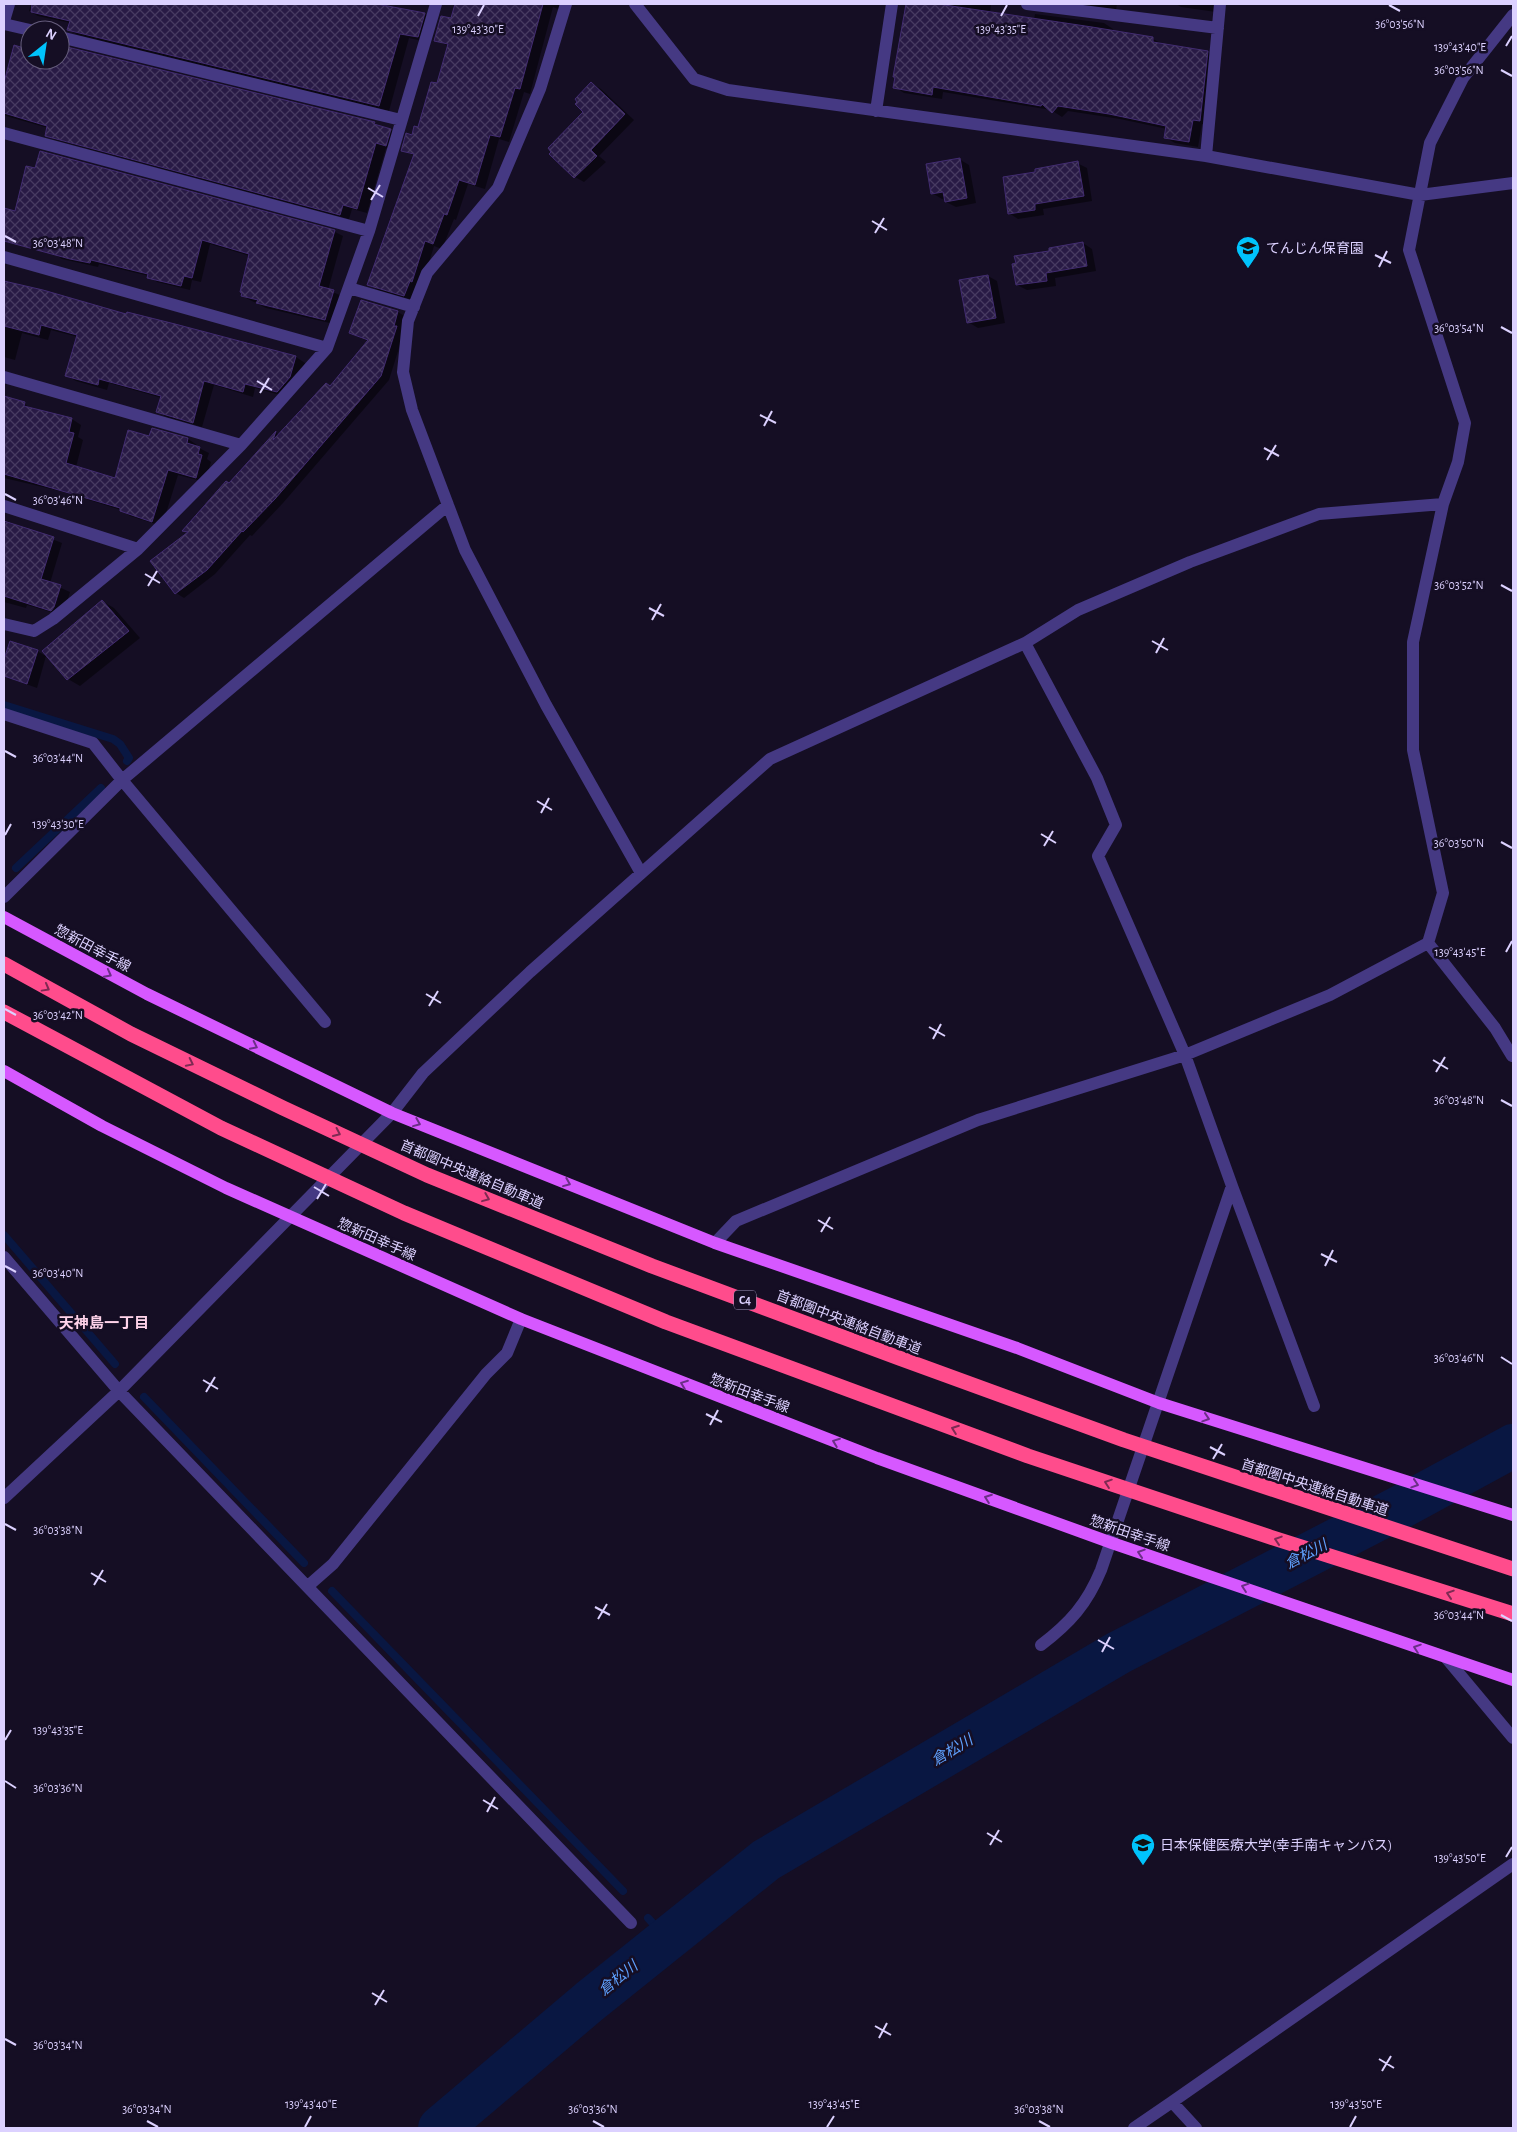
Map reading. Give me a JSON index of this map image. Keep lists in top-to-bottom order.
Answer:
{
  "streets": {
    "highway": ["首都圏中央連絡自動車道", "C4"],
    "main road": ["惣新田幸手線"]
  },
  "districts": ["天神島一丁目"],
  "water": ["倉松川"],
  "places": {
    "school or university": ["てんじん保育園", "日本保健医療大学(幸手南キャンパス)"]
  },
  "north": "top right",
  "coordinates": [
    "36°03'56\"N",
    "139°43'30\"E",
    "139°43'35\"E",
    "139°43'40\"E",
    "36°03'48\"N",
    "36°03'54\"N",
    "36°03'46\"N",
    "36°03'52\"N",
    "36°03'44\"N",
    "36°03'50\"N",
    "139°43'45\"E",
    "36°03'42\"N",
    "36°03'40\"N",
    "36°03'38\"N",
    "36°03'36\"N",
    "139°43'50\"E",
    "36°03'34\"N"
  ]
}
